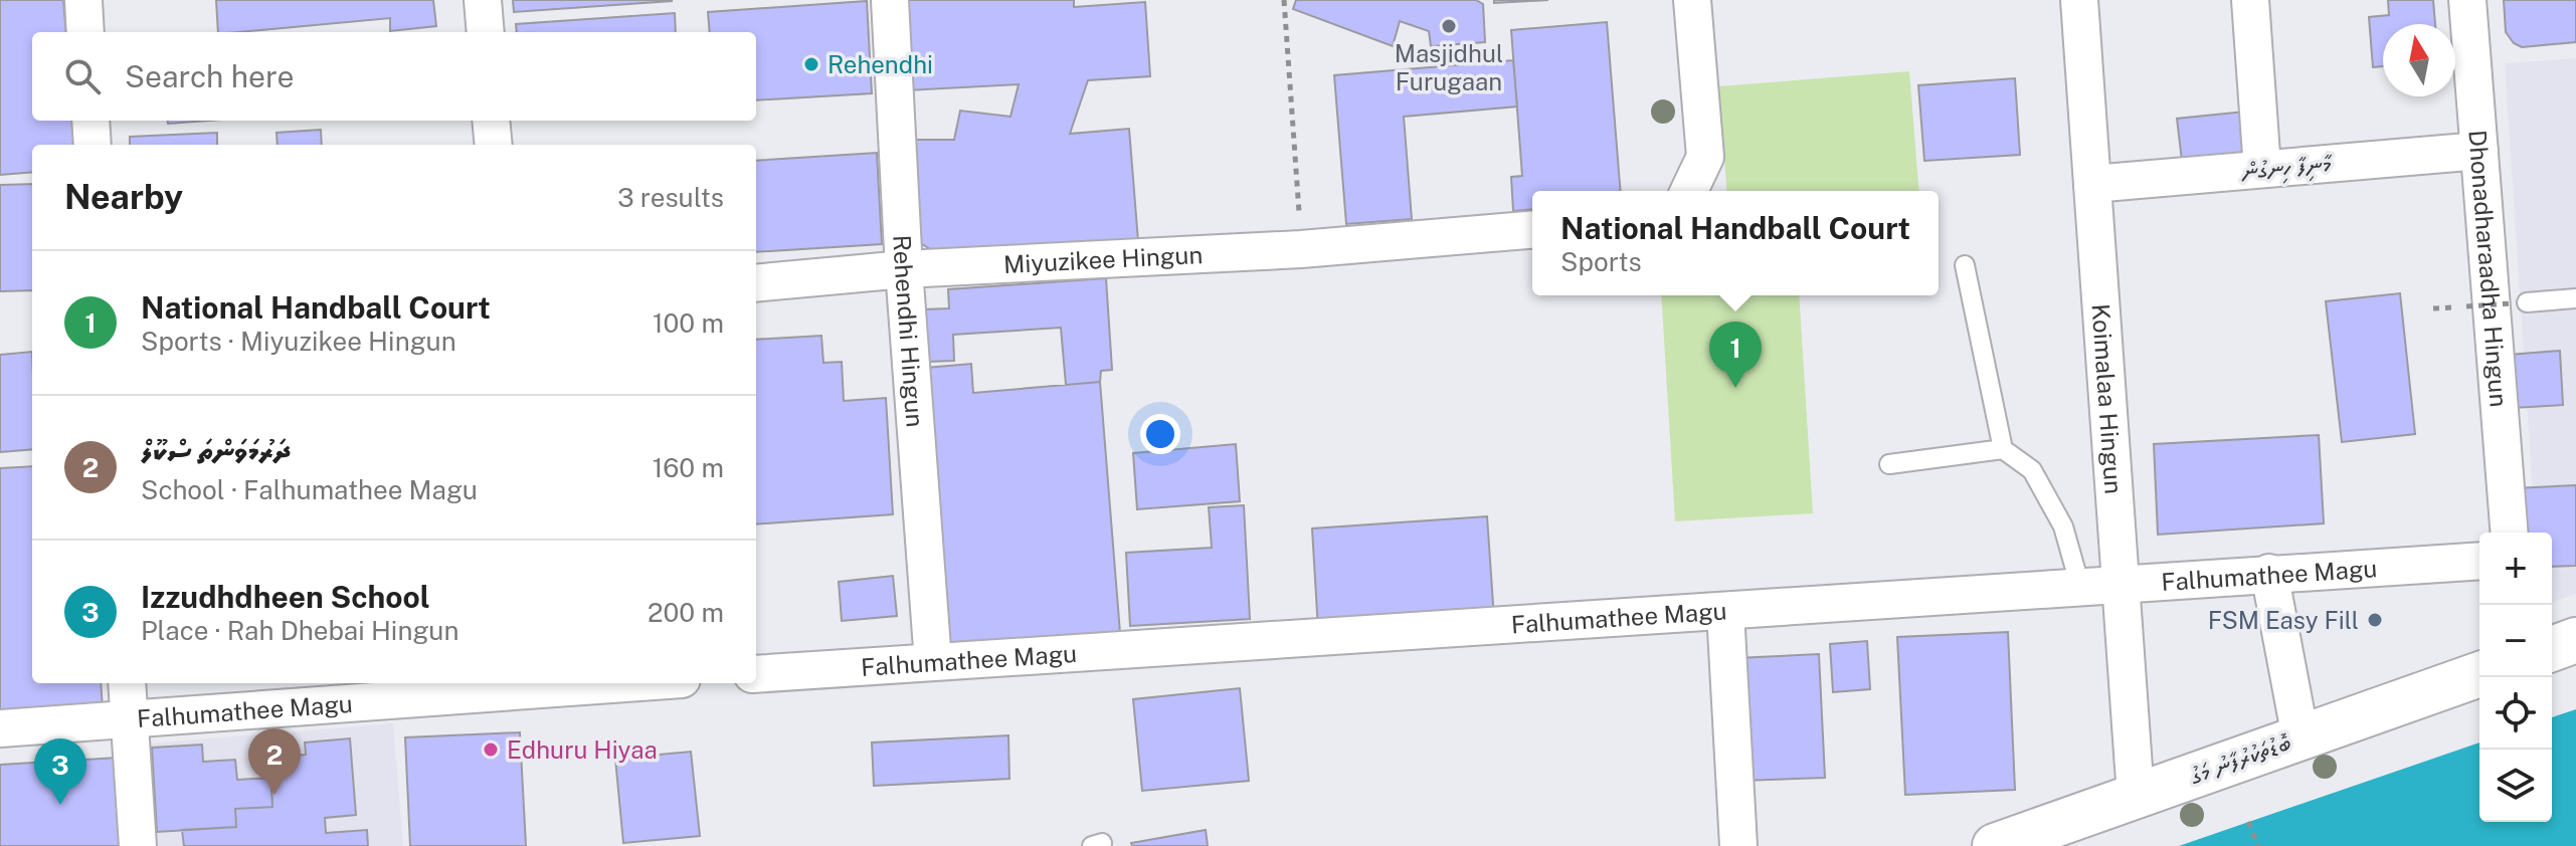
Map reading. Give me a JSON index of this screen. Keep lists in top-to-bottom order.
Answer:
{
  "streets": {
    "main road": ["ބޮޑުތަކުރުފާނު މަގު"],
    "street": [
      "މާނިފާ ހިނގުން",
      "Miyuzikee Hingun",
      "Dhonadharaadha Hingun",
      "Rehendhi Hingun",
      "Koimalaa Hingun",
      "Falhumathee Magu"
    ]
  },
  "crossings": [
    ["މާނިފާ ހިނގުން", "Dhonadharaadha Hingun"],
    ["މާނިފާ ހިނގުން", "Koimalaa Hingun"],
    ["Miyuzikee Hingun", "Rehendhi Hingun"],
    ["Rehendhi Hingun", "Falhumathee Magu"],
    ["Koimalaa Hingun", "Falhumathee Magu"],
    ["Koimalaa Hingun", "ބޮޑުތަކުރުފާނު މަގު"]
  ],
  "places": [
    "Masjidhul Furugaan",
    "Rehendhi",
    "FSM Easy Fill",
    "Edhuru Hiyaa"
  ],
  "north": "top",
  "page": {
    "search": "Search here",
    "heading": ["Nearby", "3 results"],
    "popup": ["National Handball Court", "Sports"],
    "list": [
      {
        "mark": "1",
        "name": "National Handball Court",
        "note": "Sports · Miyuzikee Hingun",
        "value": "100 m"
      },
      {
        "mark": "2",
        "name": "ދަރުމަވަންތަ ސްކޫލް",
        "note": "School · Falhumathee Magu",
        "value": "160 m"
      },
      {
        "mark": "3",
        "name": "Izzudhdheen School",
        "note": "Place · Rah Dhebai Hingun",
        "value": "200 m"
      }
    ],
    "pins": ["1", "2", "3"],
    "map_buttons": ["+", "−"]
  }
}
